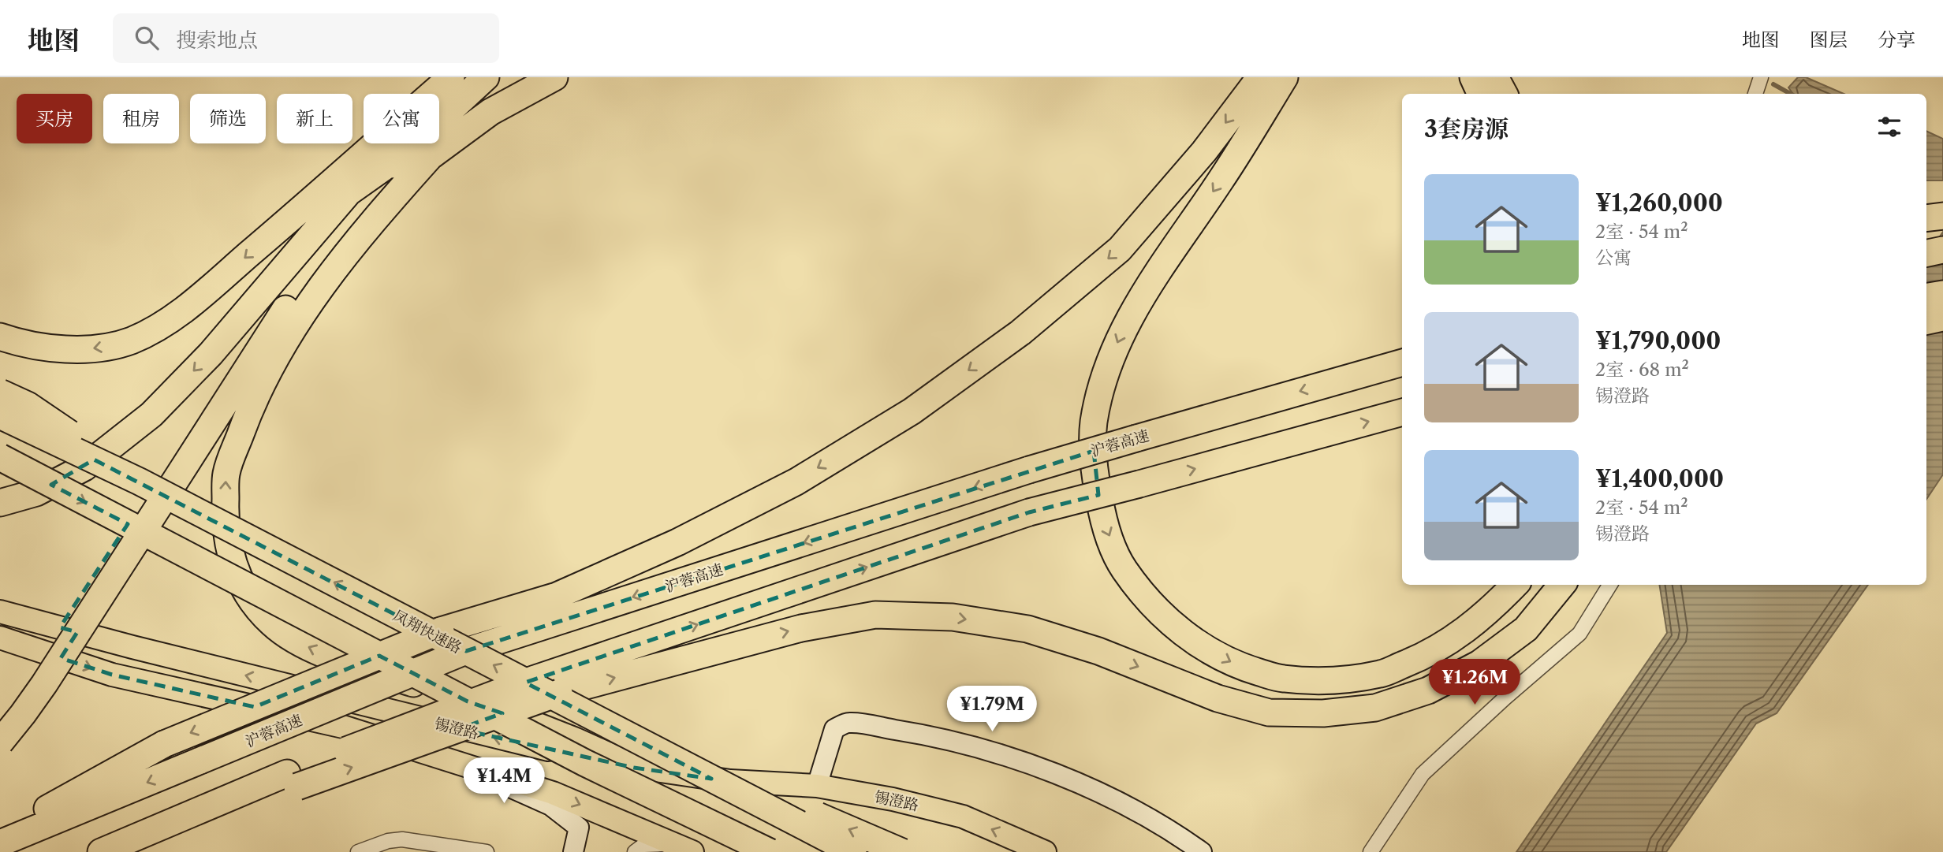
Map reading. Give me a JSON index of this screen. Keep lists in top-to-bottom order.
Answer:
{
  "streets": {
    "highway": ["沪蓉高速", "凤翔快速路"],
    "main road": ["锡澄路"]
  },
  "page": {
    "header": "地图",
    "search": "搜索地点",
    "nav": ["地图", "图层", "分享"],
    "chip": [
      "买房",
      "租房",
      "筛选",
      "新上",
      "公寓"
    ],
    "heading": "3套房源",
    "list": [
      {
        "name": "¥1,260,000",
        "note": "2室 · 54 m² · 公寓"
      },
      {
        "name": "¥1,790,000",
        "note": "2室 · 68 m² · 锡澄路"
      },
      {
        "name": "¥1,400,000",
        "note": "2室 · 54 m² · 锡澄路"
      }
    ],
    "price": ["¥1.26M", "¥1.79M", "¥1.4M"]
  }
}
